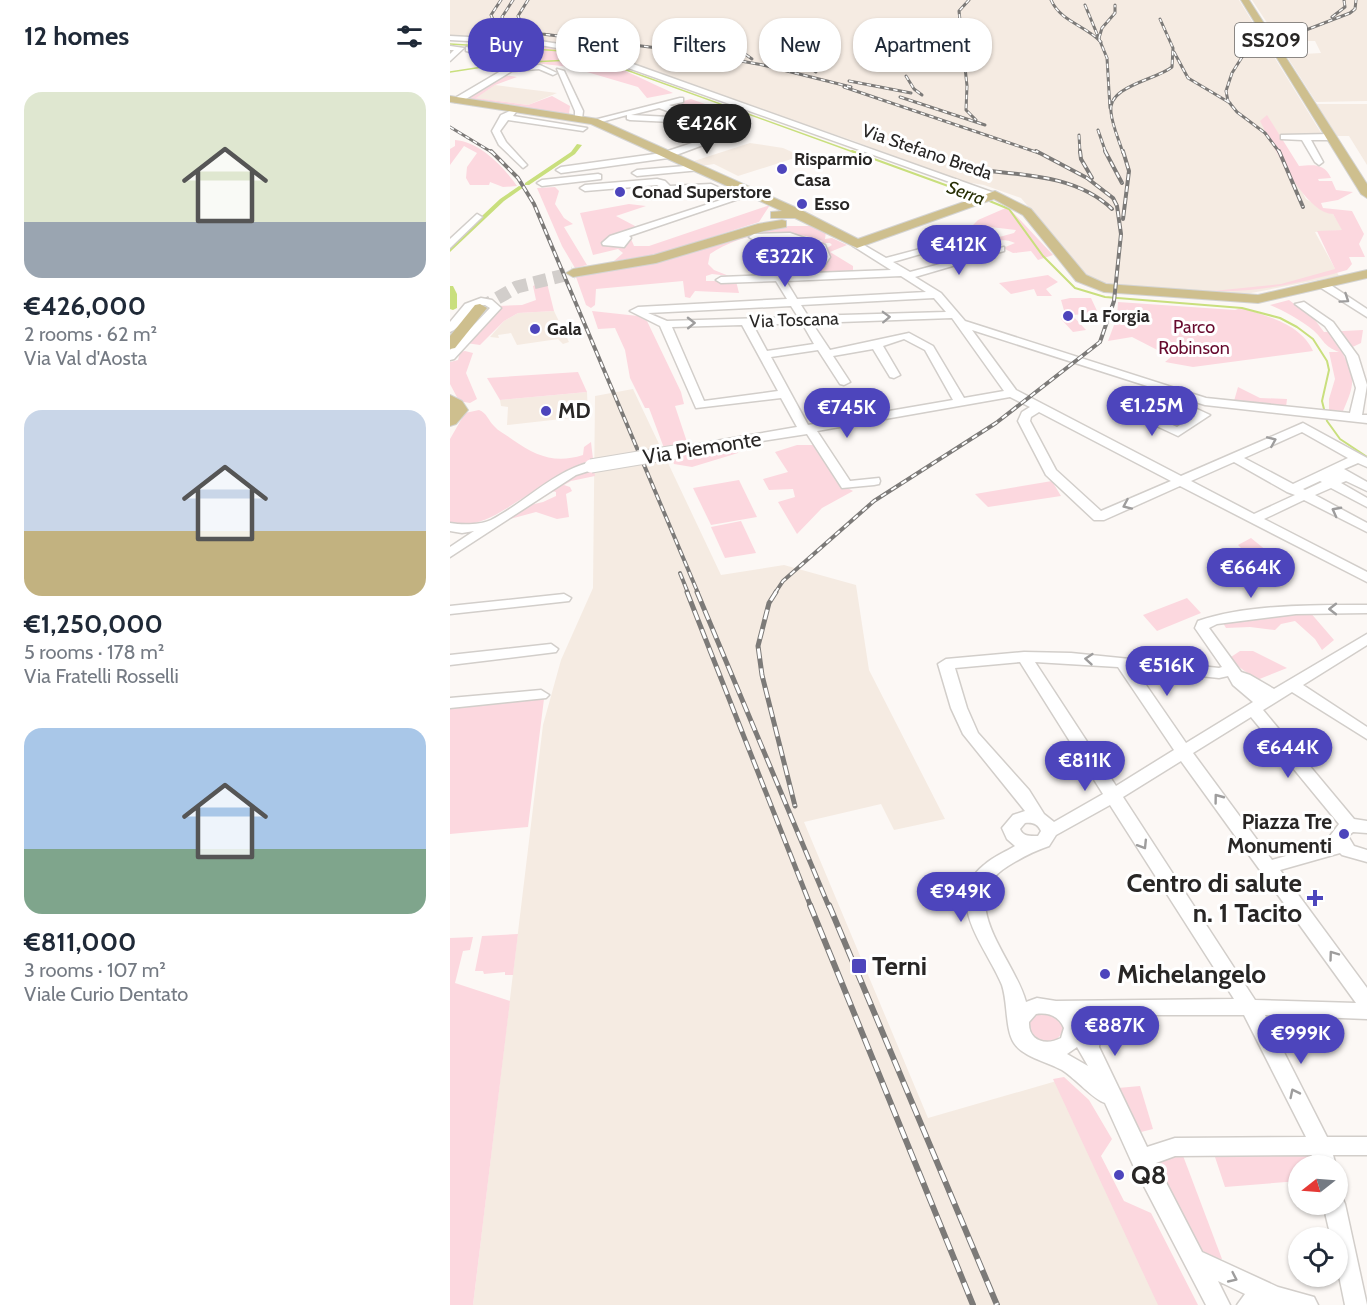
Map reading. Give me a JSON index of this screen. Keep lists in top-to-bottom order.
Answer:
{
  "streets": {
    "main road": ["SS209", "Via Stefano Breda"],
    "street": ["Via Toscana", "Via Piemonte"]
  },
  "water": ["Serra"],
  "parks": ["Parco Robinson"],
  "places": {
    "other": [
      "Risparmio Casa",
      "Conad Superstore",
      "Esso",
      "La Forgia",
      "Gala",
      "MD",
      "Piazza Tre Monumenti",
      "Michelangelo",
      "Q8"
    ],
    "health": ["Centro di salute n. 1 Tacito"],
    "transit": ["Terni"]
  },
  "north": "left",
  "page": {
    "heading": "12 homes",
    "chip": [
      "Buy",
      "Rent",
      "Filters",
      "New",
      "Apartment"
    ],
    "list": [
      {
        "name": "€426,000",
        "note": "2 rooms · 62 m² · Via Val d'Aosta"
      },
      {
        "name": "€1,250,000",
        "note": "5 rooms · 178 m² · Via Fratelli Rosselli"
      },
      {
        "name": "€811,000",
        "note": "3 rooms · 107 m² · Viale Curio Dentato"
      }
    ],
    "price": [
      "€426K",
      "€412K",
      "€322K",
      "€1.25M",
      "€745K",
      "€664K",
      "€516K",
      "€644K",
      "€811K",
      "€949K",
      "€887K",
      "€999K"
    ]
  }
}
